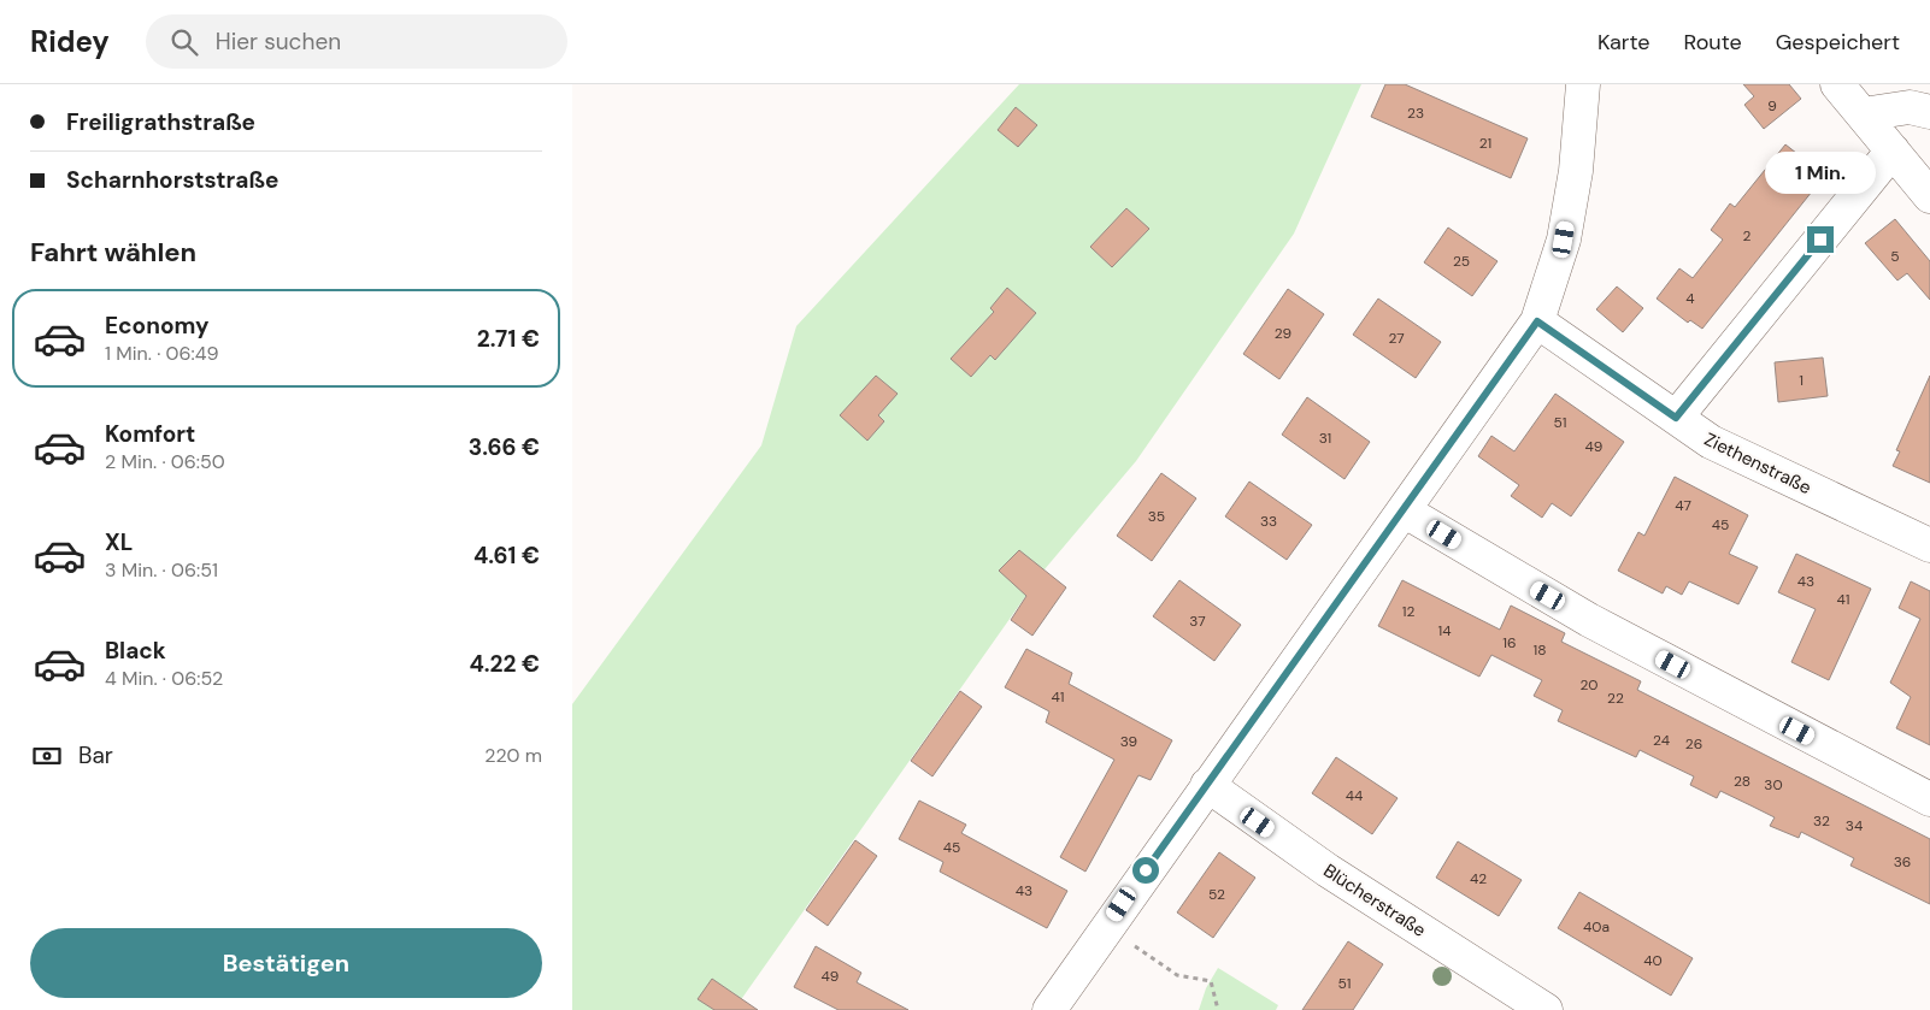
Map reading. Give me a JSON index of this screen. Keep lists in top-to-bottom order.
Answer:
{
  "streets": {
    "street": ["Ziethenstraße", "Blücherstraße"]
  },
  "house_numbers": [
    "9",
    "23",
    "21",
    "2",
    "5",
    "25",
    "4",
    "29",
    "27",
    "1",
    "51",
    "31",
    "49",
    "47",
    "35",
    "33",
    "45",
    "43",
    "41",
    "12",
    "37",
    "14",
    "16",
    "18",
    "20",
    "41",
    "22",
    "24",
    "39",
    "26",
    "28",
    "30",
    "44",
    "32",
    "34",
    "45",
    "36",
    "42",
    "43",
    "52",
    "40a",
    "40",
    "49",
    "51"
  ],
  "page": {
    "header": "Ridey",
    "search": "Hier suchen",
    "nav": ["Karte", "Route", "Gespeichert"],
    "banner": ["Freiligrathstraße", "Scharnhorststraße"],
    "bubble": "1 Min.",
    "heading": "Fahrt wählen",
    "list": [
      {
        "name": "Economy",
        "note": "1 Min. · 06:49",
        "value": "2.71 €"
      },
      {
        "name": "Komfort",
        "note": "2 Min. · 06:50",
        "value": "3.66 €"
      },
      {
        "name": "XL",
        "note": "3 Min. · 06:51",
        "value": "4.61 €"
      },
      {
        "name": "Black",
        "note": "4 Min. · 06:52",
        "value": "4.22 €"
      }
    ],
    "pay": ["Bar", "220 m"],
    "buttons": "Bestätigen"
  }
}
